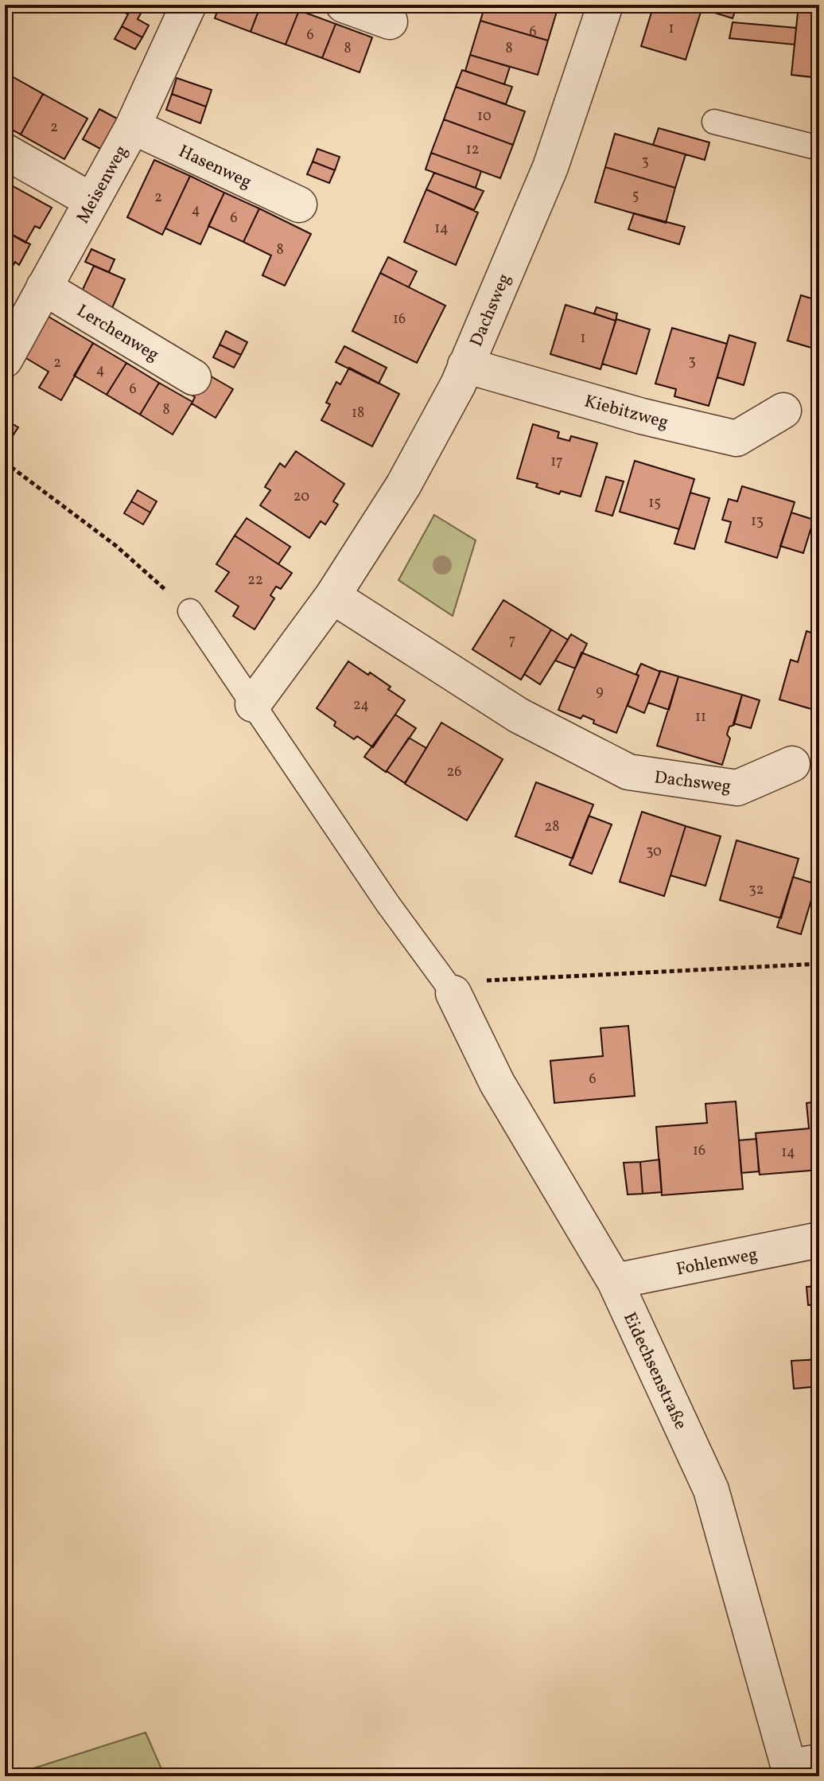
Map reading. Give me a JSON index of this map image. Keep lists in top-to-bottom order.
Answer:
{
  "streets": {
    "street": [
      "Hasenweg",
      "Meisenweg",
      "Dachsweg",
      "Lerchenweg",
      "Kiebitzweg",
      "Fohlenweg",
      "Eidechsenstraße"
    ]
  },
  "crossings": [
    ["Hasenweg", "Meisenweg"],
    ["Meisenweg", "Lerchenweg"],
    ["Dachsweg", "Kiebitzweg"],
    ["Fohlenweg", "Eidechsenstraße"]
  ],
  "house_numbers": [
    "1",
    "6",
    "6",
    "8",
    "8",
    "10",
    "2",
    "12",
    "3",
    "5",
    "2",
    "4",
    "6",
    "14",
    "8",
    "16",
    "1",
    "3",
    "2",
    "4",
    "6",
    "8",
    "18",
    "17",
    "20",
    "15",
    "13",
    "22",
    "7",
    "9",
    "24",
    "11",
    "26",
    "28",
    "30",
    "32",
    "6",
    "16",
    "14"
  ]
}
